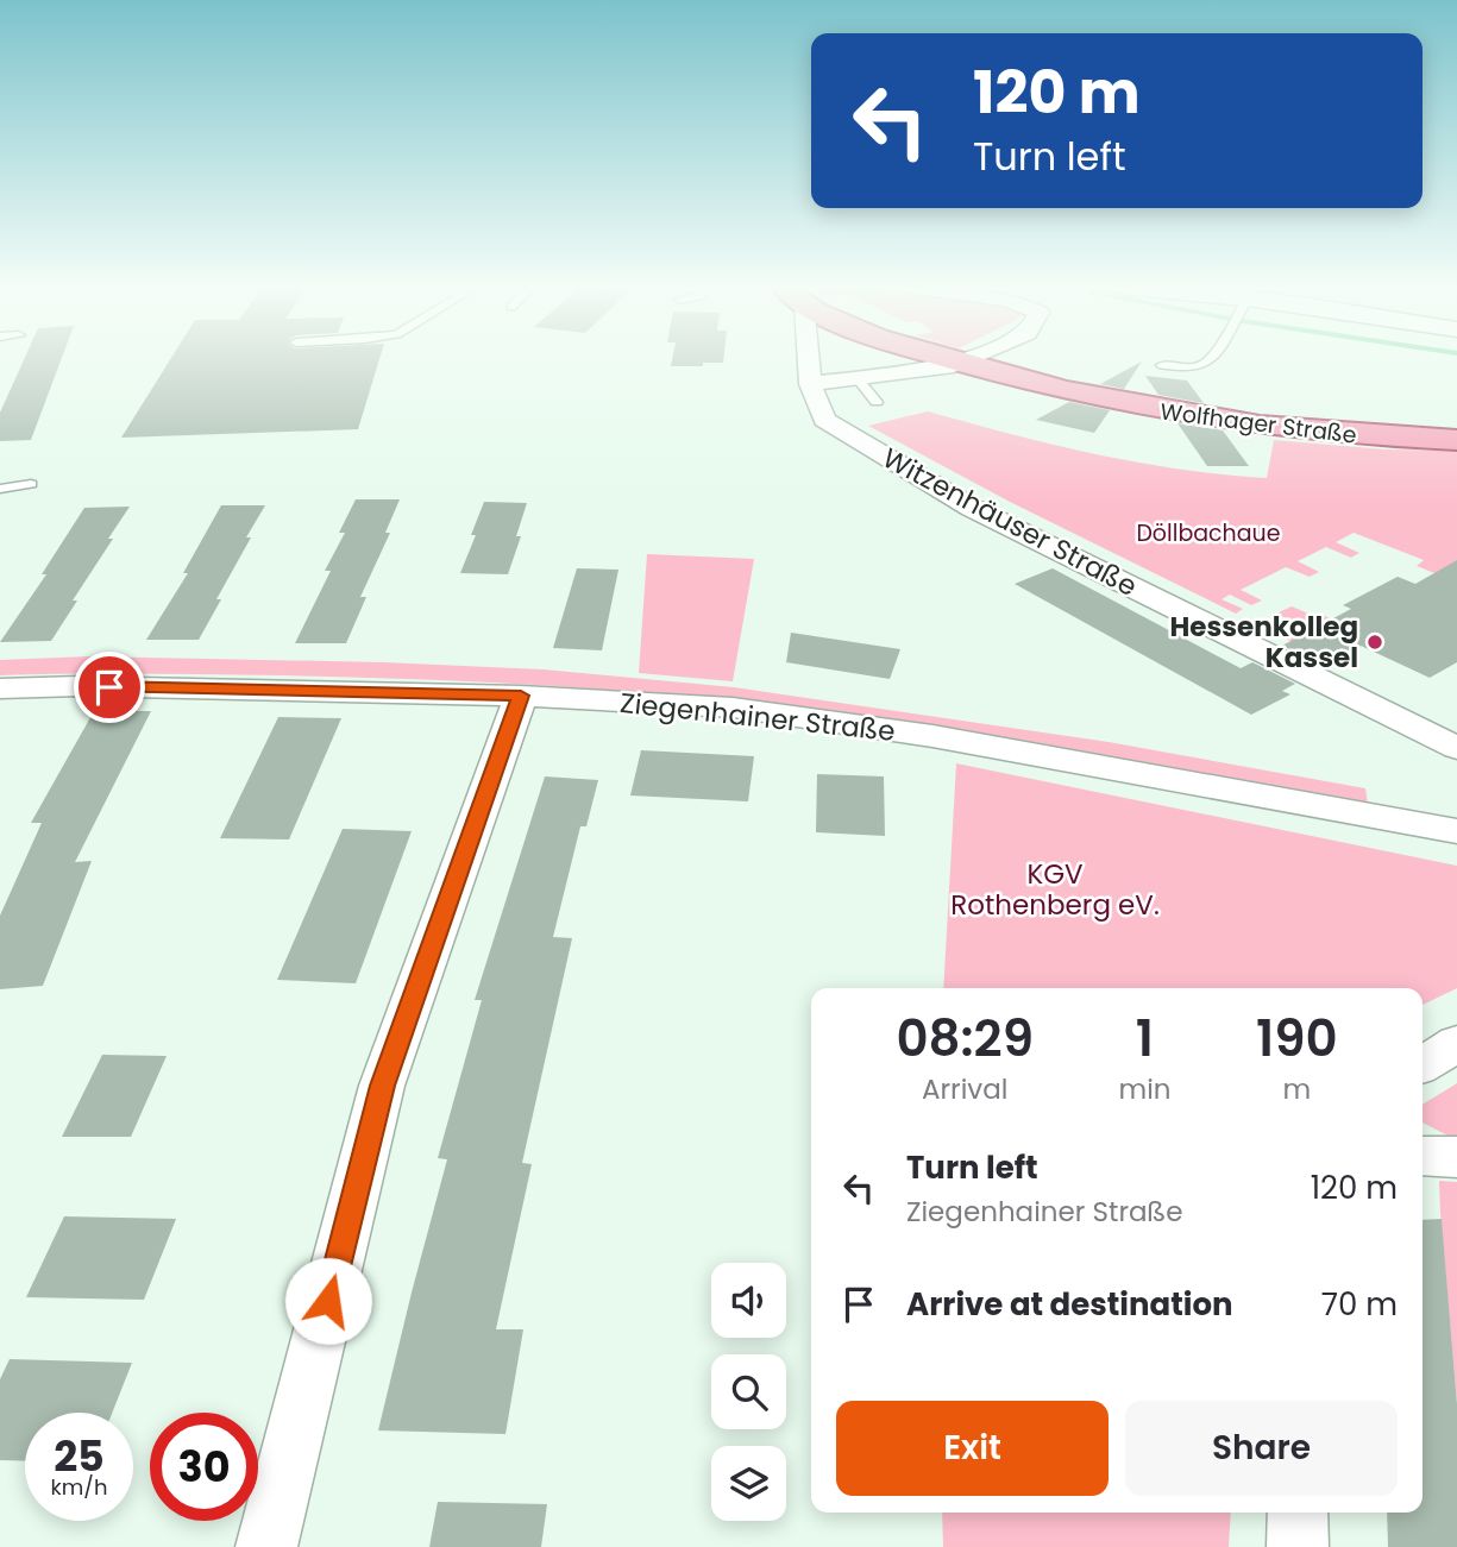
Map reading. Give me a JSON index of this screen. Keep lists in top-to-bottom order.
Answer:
{
  "streets": {
    "main road": ["Wolfhager Straße"],
    "street": ["Witzenhäuser Straße", "Ziegenhainer Straße"]
  },
  "parks": ["Döllbachaue", "KGV Rothenberg eV."],
  "places": ["Hessenkolleg Kassel"],
  "page": {
    "turn": ["120 m", "Turn left"],
    "eta": [
      "08:29",
      "Arrival",
      "1",
      "min",
      "190",
      "m"
    ],
    "list": [
      {
        "name": "Turn left",
        "note": "Ziegenhainer Straße",
        "value": "120 m"
      },
      {
        "name": "Arrive at destination",
        "value": "70 m"
      }
    ],
    "buttons": ["Exit", "Share"],
    "speed": "25 km/h",
    "limit": "30"
  }
}
